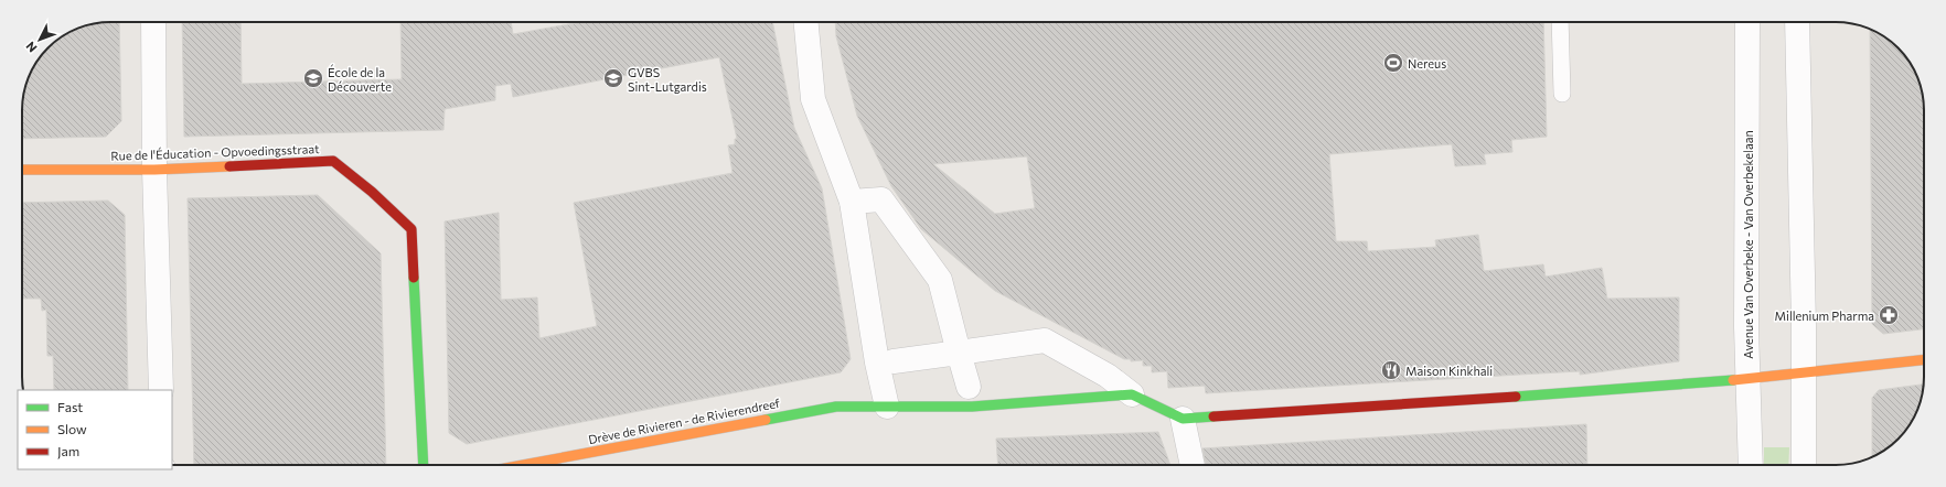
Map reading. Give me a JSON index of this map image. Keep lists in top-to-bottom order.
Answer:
{
  "streets": {
    "street": ["Rue de l'Éducation - Opvoedingsstraat", "Avenue Van Overbeke - Van Overbekelaan", "Drève de Rivieren - de Rivierendreef"]
  },
  "places": {
    "sports": ["Nereus"],
    "school or university": ["École de la Découverte", "GVBS Sint-Lutgardis"],
    "pharmacy": ["Millenium Pharma"],
    "restaurant": ["Maison Kinkhali"]
  },
  "legend": ["Fast", "Slow", "Jam"],
  "north": "bottom left"
}
